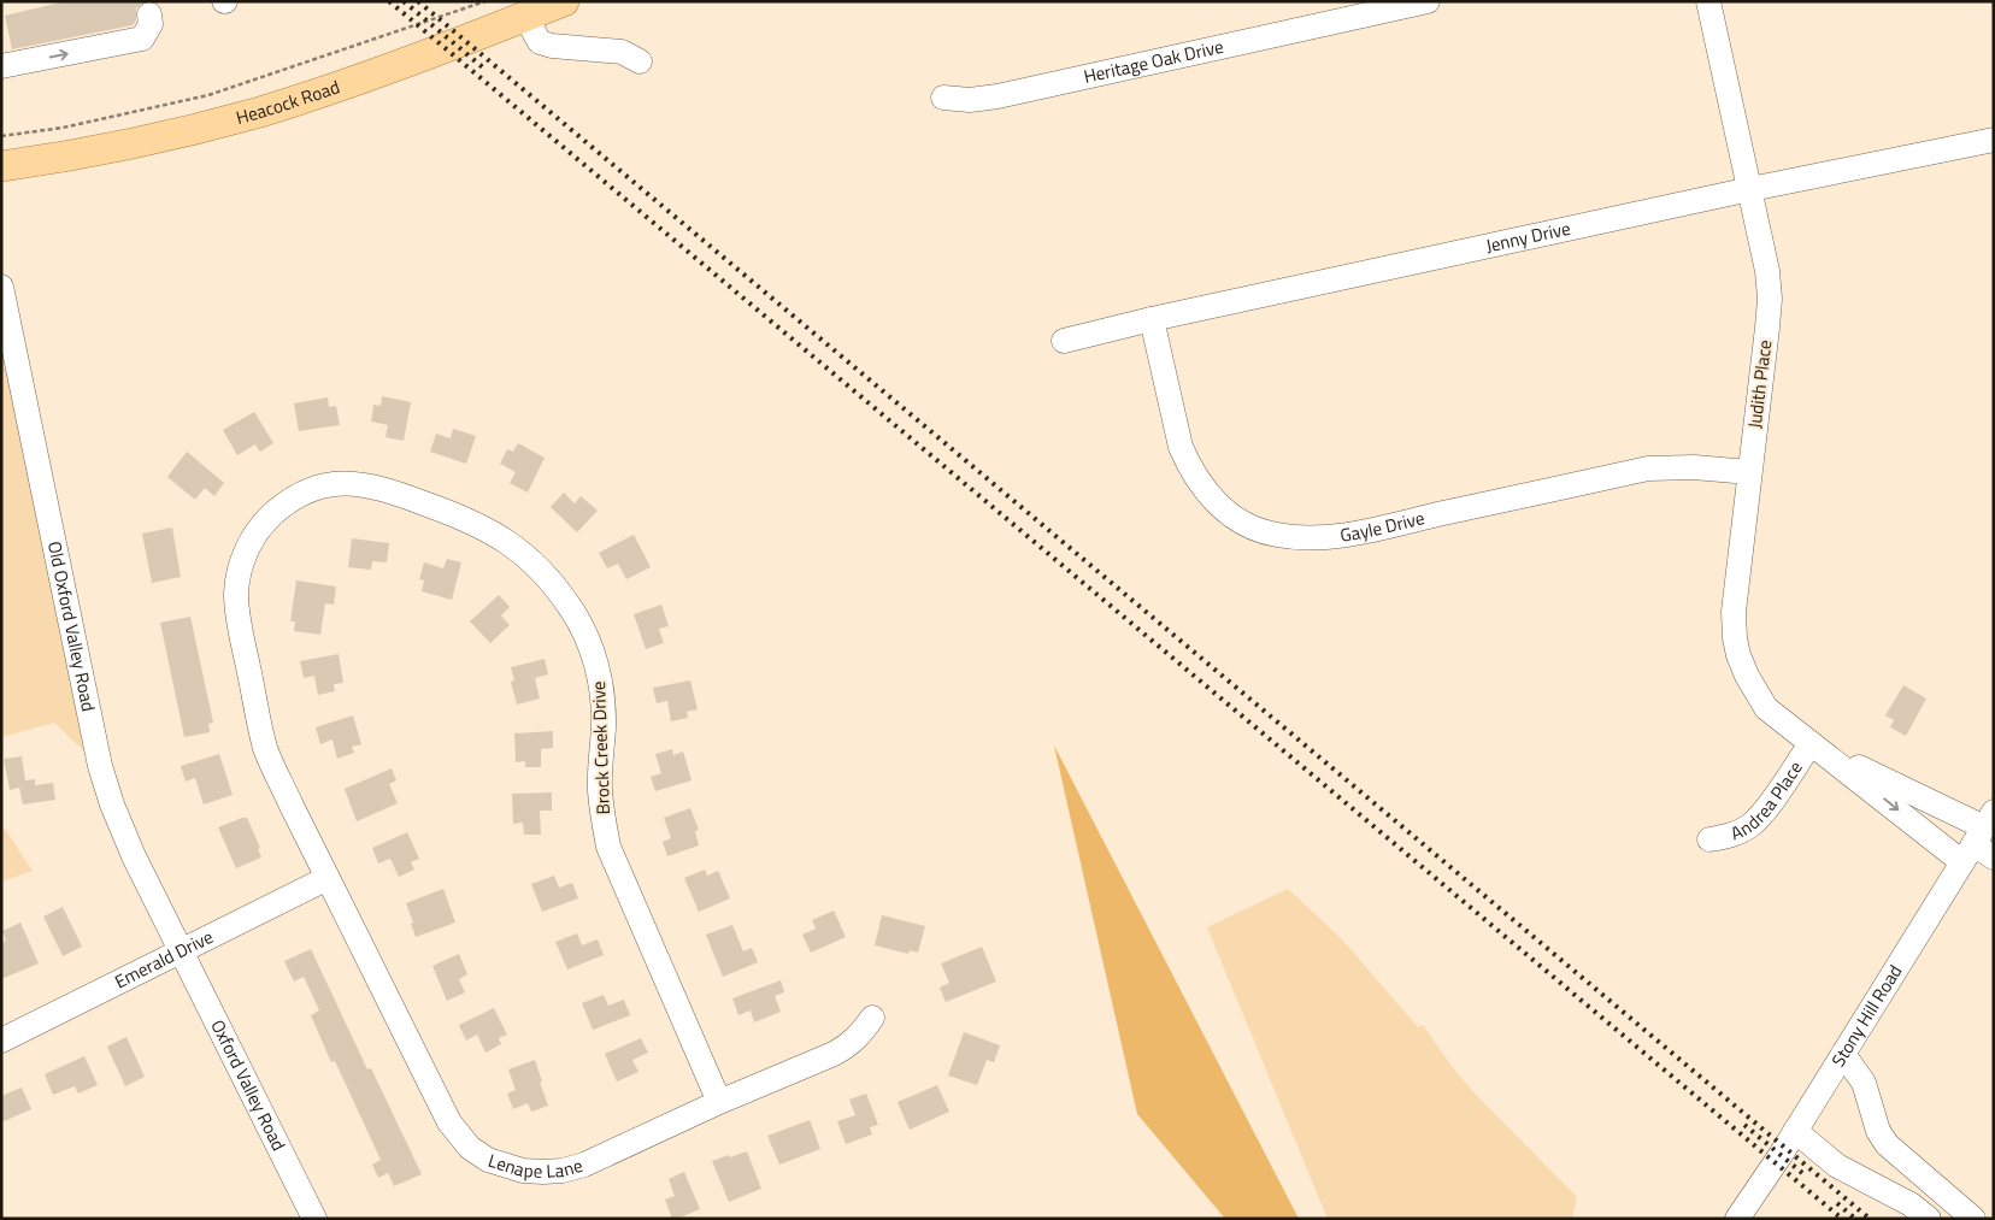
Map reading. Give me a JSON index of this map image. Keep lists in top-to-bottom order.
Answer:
{
  "streets": {
    "main road": ["Heacock Road"],
    "street": [
      "Heritage Oak Drive",
      "Jenny Drive",
      "Judith Place",
      "Gayle Drive",
      "Old Oxford Valley Road",
      "Brock Creek Drive",
      "Andrea Place",
      "Emerald Drive",
      "Stony Hill Road",
      "Oxford Valley Road",
      "Lenape Lane"
    ]
  },
  "crossings": [
    ["Jenny Drive", "Judith Place"],
    ["Jenny Drive", "Gayle Drive"],
    ["Judith Place", "Gayle Drive"],
    ["Judith Place", "Andrea Place"],
    ["Judith Place", "Stony Hill Road"],
    ["Old Oxford Valley Road", "Emerald Drive"],
    ["Old Oxford Valley Road", "Oxford Valley Road"],
    ["Brock Creek Drive", "Emerald Drive"],
    ["Brock Creek Drive", "Lenape Lane"],
    ["Emerald Drive", "Oxford Valley Road"],
    ["Emerald Drive", "Lenape Lane"]
  ]
}
